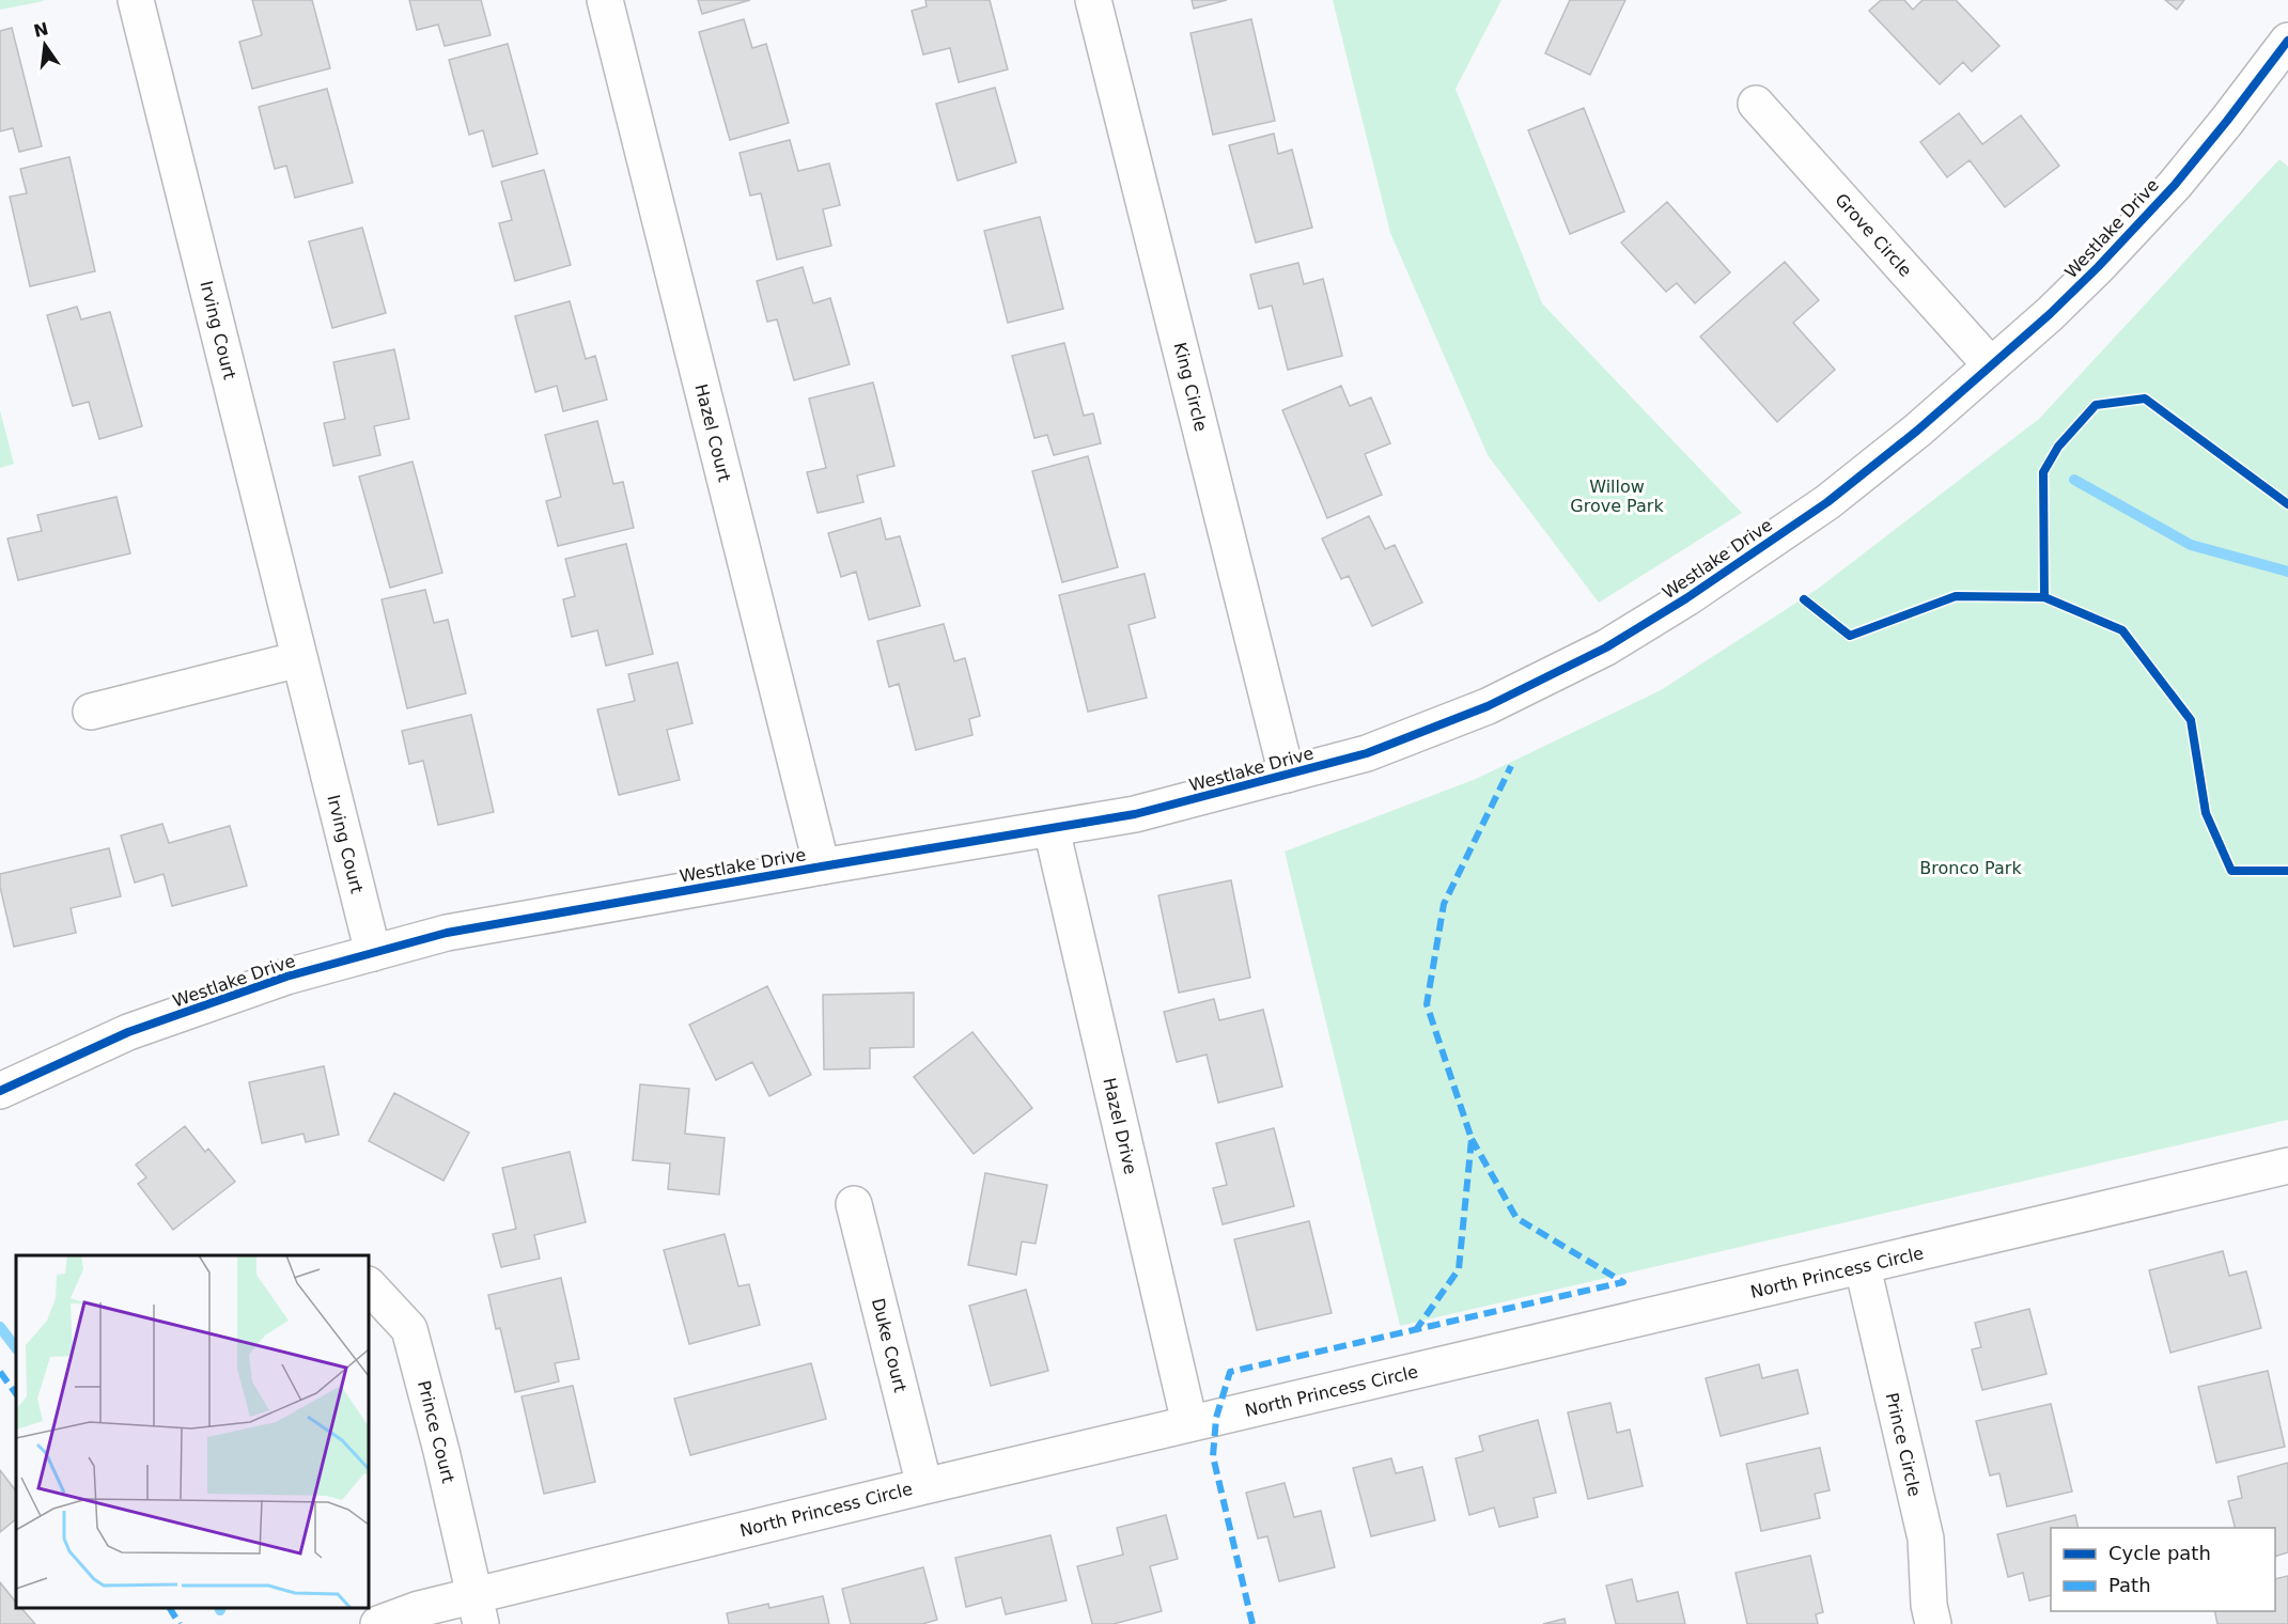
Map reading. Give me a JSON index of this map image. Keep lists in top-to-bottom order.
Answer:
{
  "streets": {
    "street": [
      "Westlake Drive",
      "Grove Circle",
      "Irving Court",
      "King Circle",
      "Hazel Court",
      "Hazel Drive",
      "North Princess Circle",
      "Duke Court",
      "Prince Court",
      "Prince Circle"
    ]
  },
  "crossings": [
    ["Westlake Drive", "Grove Circle"],
    ["Westlake Drive", "Irving Court"],
    ["Westlake Drive", "King Circle"],
    ["Westlake Drive", "Hazel Court"],
    ["Westlake Drive", "Hazel Drive"],
    ["Hazel Drive", "North Princess Circle"],
    ["North Princess Circle", "Duke Court"],
    ["North Princess Circle", "Prince Court"],
    ["North Princess Circle", "Prince Circle"]
  ],
  "parks": ["Willow Grove Park", "Bronco Park"],
  "legend": ["Cycle path", "Path"],
  "north": "top"
}
